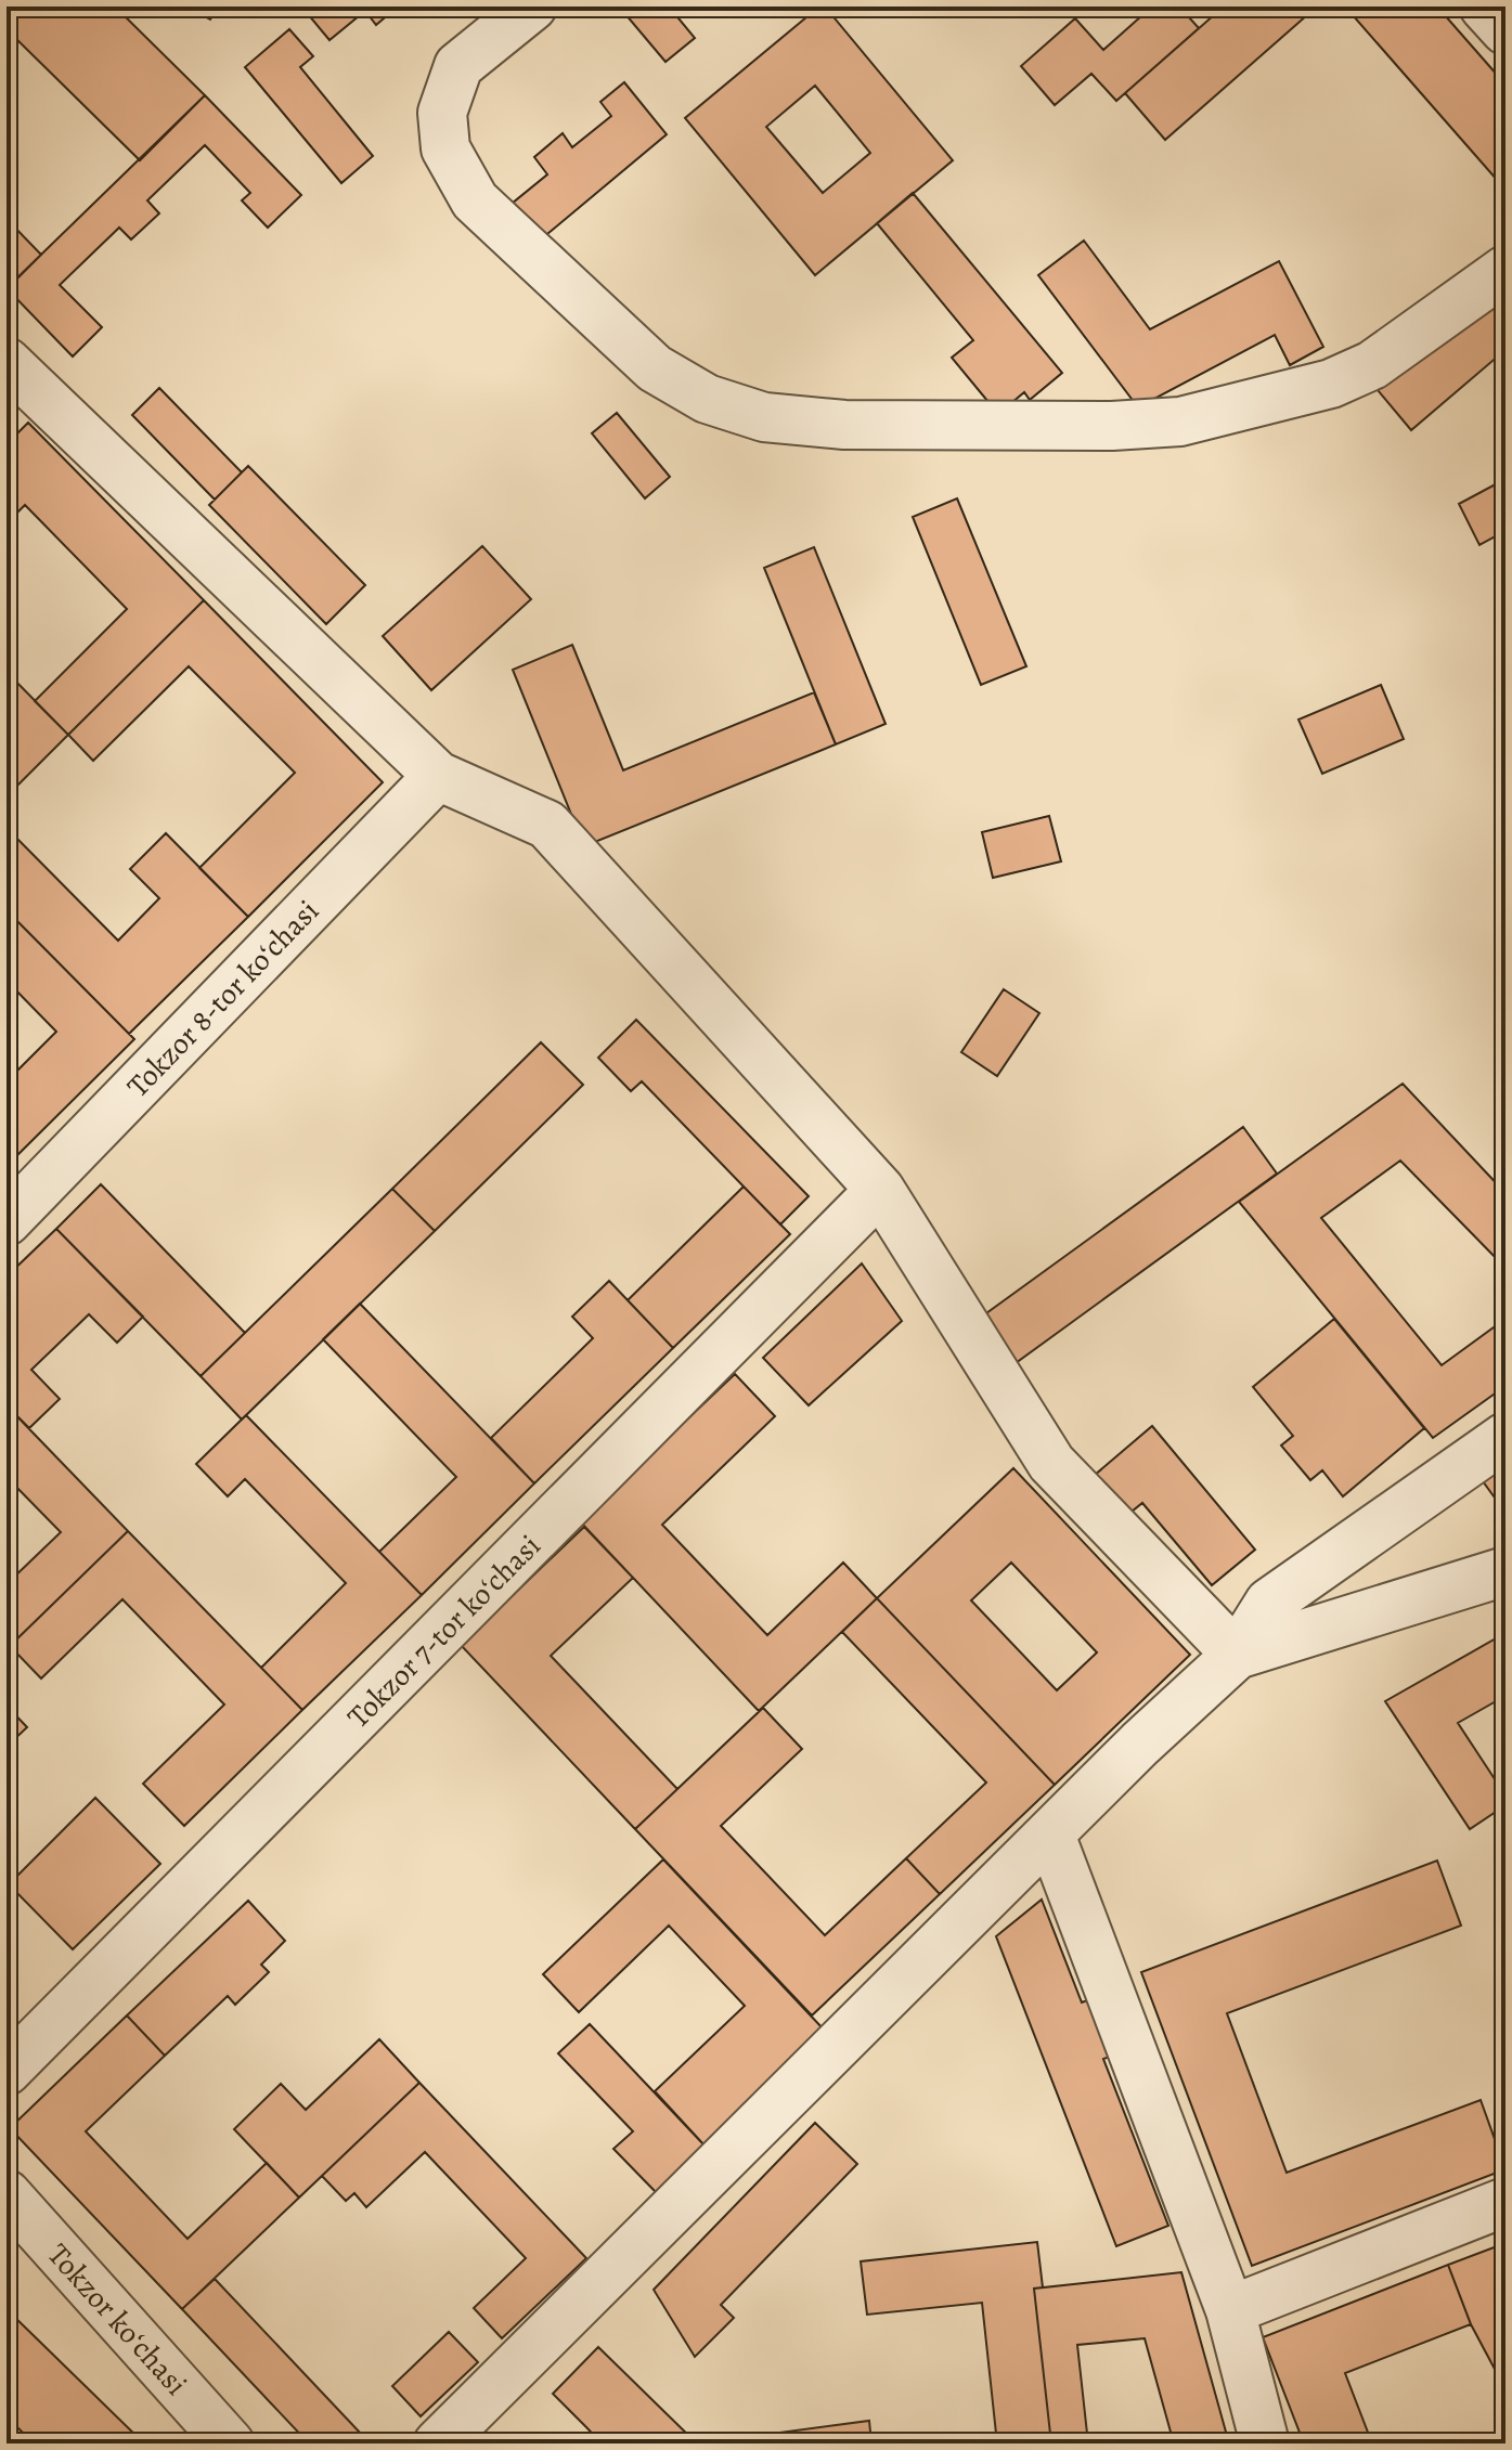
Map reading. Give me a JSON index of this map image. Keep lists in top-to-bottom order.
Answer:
{
  "streets": {
    "street": ["Tokzor 8-tor koʻchasi", "Tokzor 7-tor koʻchasi", "Tokzor koʻchasi"]
  }
}
